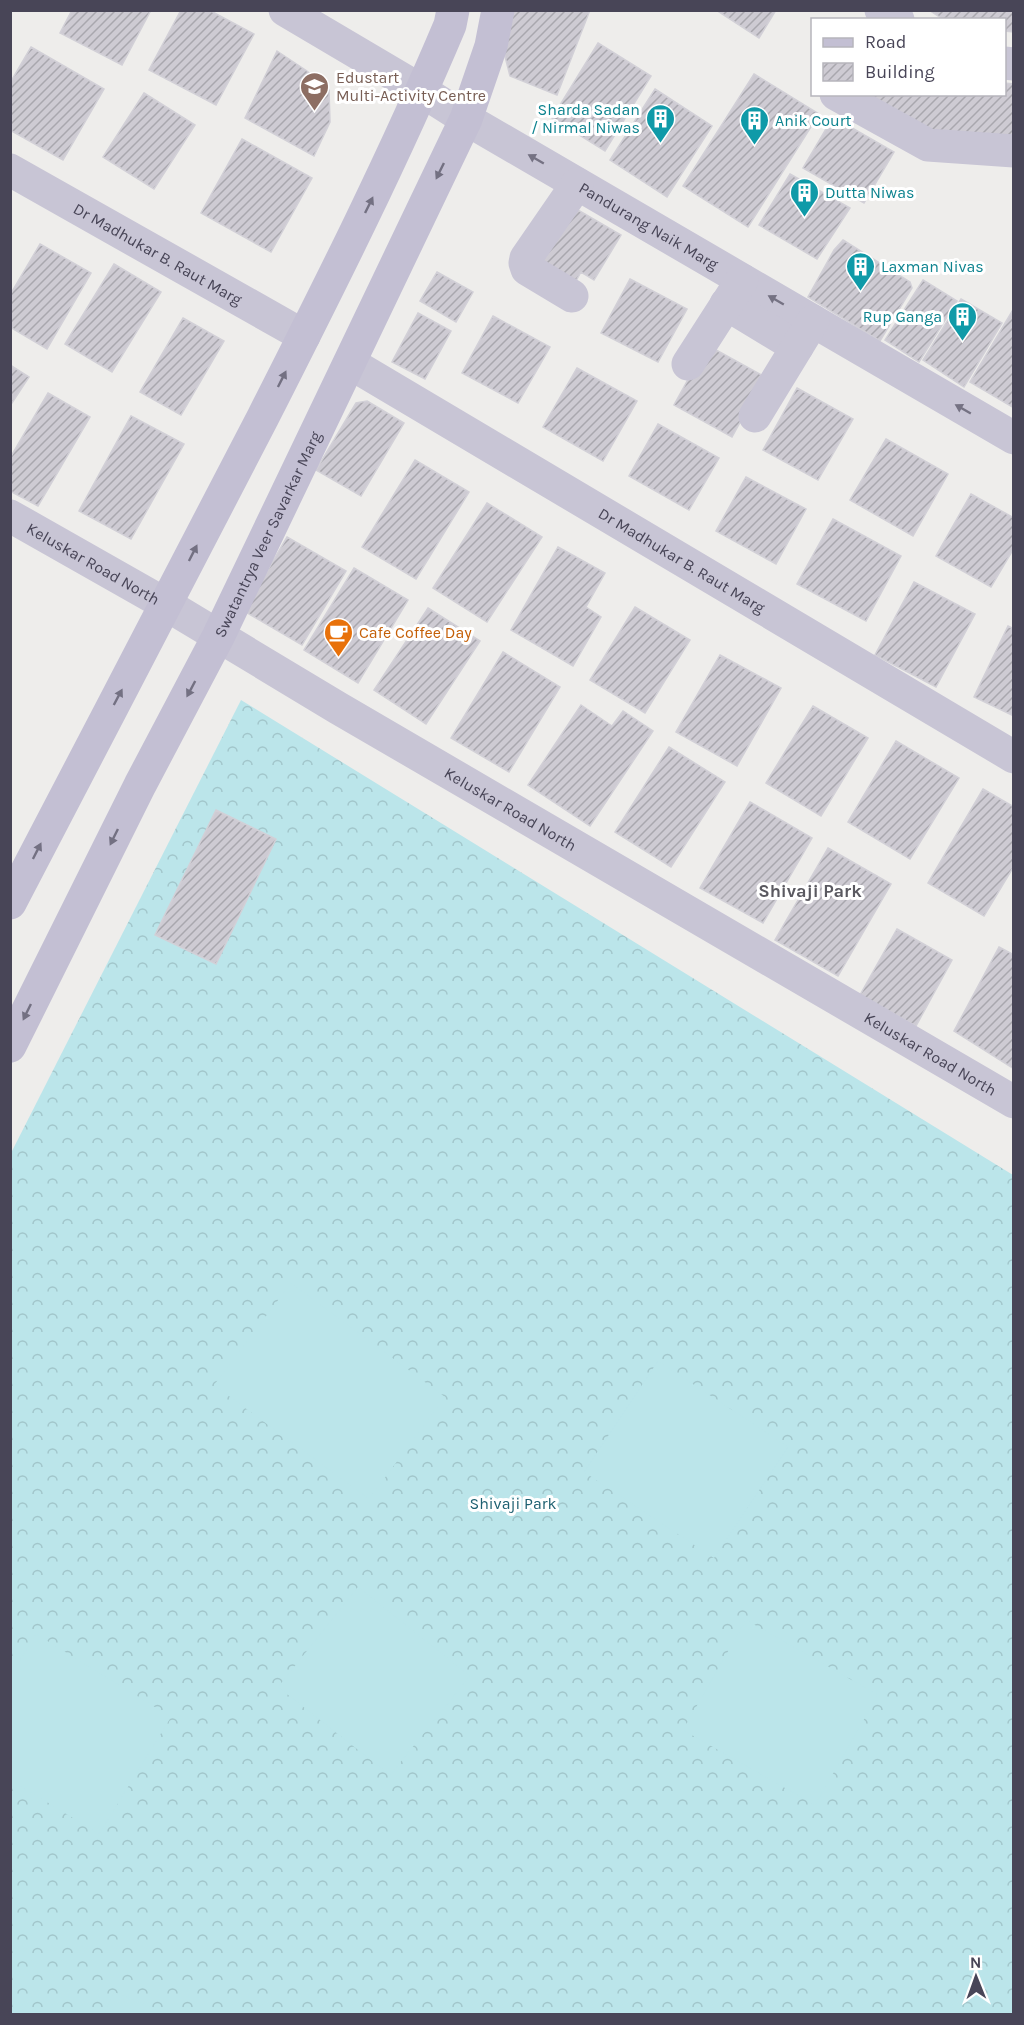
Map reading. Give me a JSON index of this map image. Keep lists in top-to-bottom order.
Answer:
{
  "streets": {
    "main road": ["Swatantrya Veer Savarkar Marg"],
    "street": ["Pandurang Naik Marg", "Dr Madhukar B. Raut Marg", "Keluskar Road North"]
  },
  "crossings": [
    ["Pandurang Naik Marg", "Swatantrya Veer Savarkar Marg"],
    ["Dr Madhukar B. Raut Marg", "Swatantrya Veer Savarkar Marg"],
    ["Swatantrya Veer Savarkar Marg", "Keluskar Road North"]
  ],
  "districts": ["Shivaji Park"],
  "parks": ["Shivaji Park"],
  "places": {
    "school or university": ["Edustart Multi-Activity Centre"],
    "building": [
      "Sharda Sadan / Nirmal Niwas",
      "Anik Court",
      "Dutta Niwas",
      "Laxman Nivas",
      "Rup Ganga"
    ],
    "cafe": ["Cafe Coffee Day"]
  },
  "legend": ["Road", "Building"],
  "north": "top"
}
